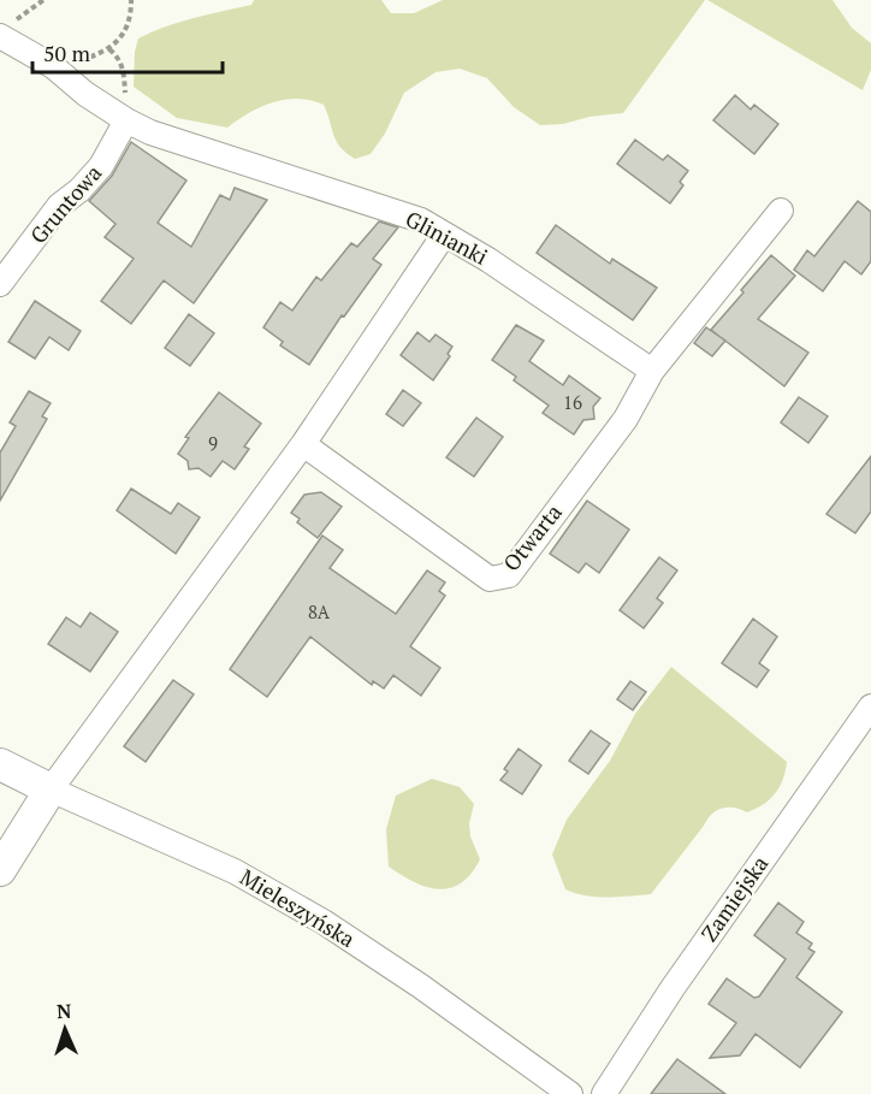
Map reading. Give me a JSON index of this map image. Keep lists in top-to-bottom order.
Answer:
{
  "streets": {
    "street": [
      "Gruntowa",
      "Glinianki",
      "Otwarta",
      "Zamiejska",
      "Mieleszyńska"
    ]
  },
  "crossings": [
    ["Gruntowa", "Glinianki"],
    ["Glinianki", "Otwarta"]
  ],
  "house_numbers": ["16", "9", "8A"],
  "scale_bar": "50 m",
  "north": "top"
}
